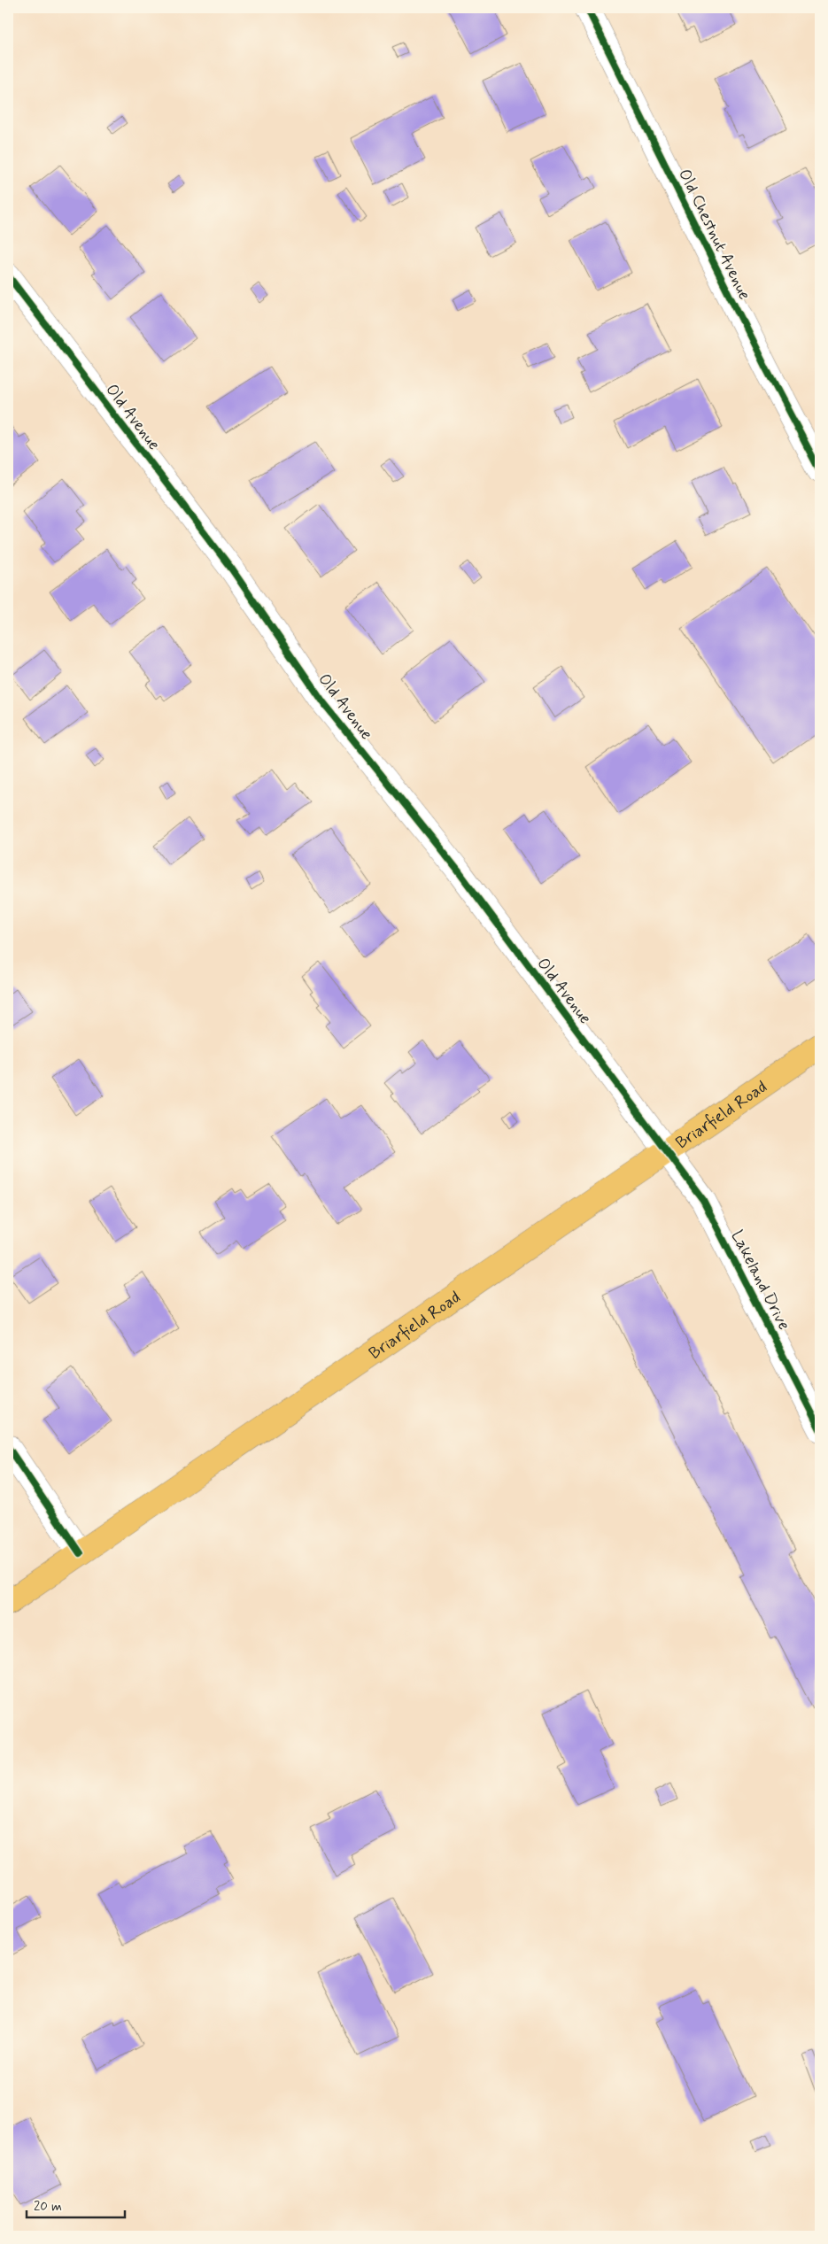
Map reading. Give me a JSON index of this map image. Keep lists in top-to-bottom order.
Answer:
{
  "streets": {
    "main road": ["Briarfield Road"],
    "street": ["Old Chestnut Avenue", "Old Avenue", "Lakeland Drive"]
  },
  "crossings": [
    ["Old Avenue", "Briarfield Road"],
    ["Old Avenue", "Lakeland Drive"],
    ["Briarfield Road", "Lakeland Drive"]
  ],
  "scale_bar": "20 m"
}
